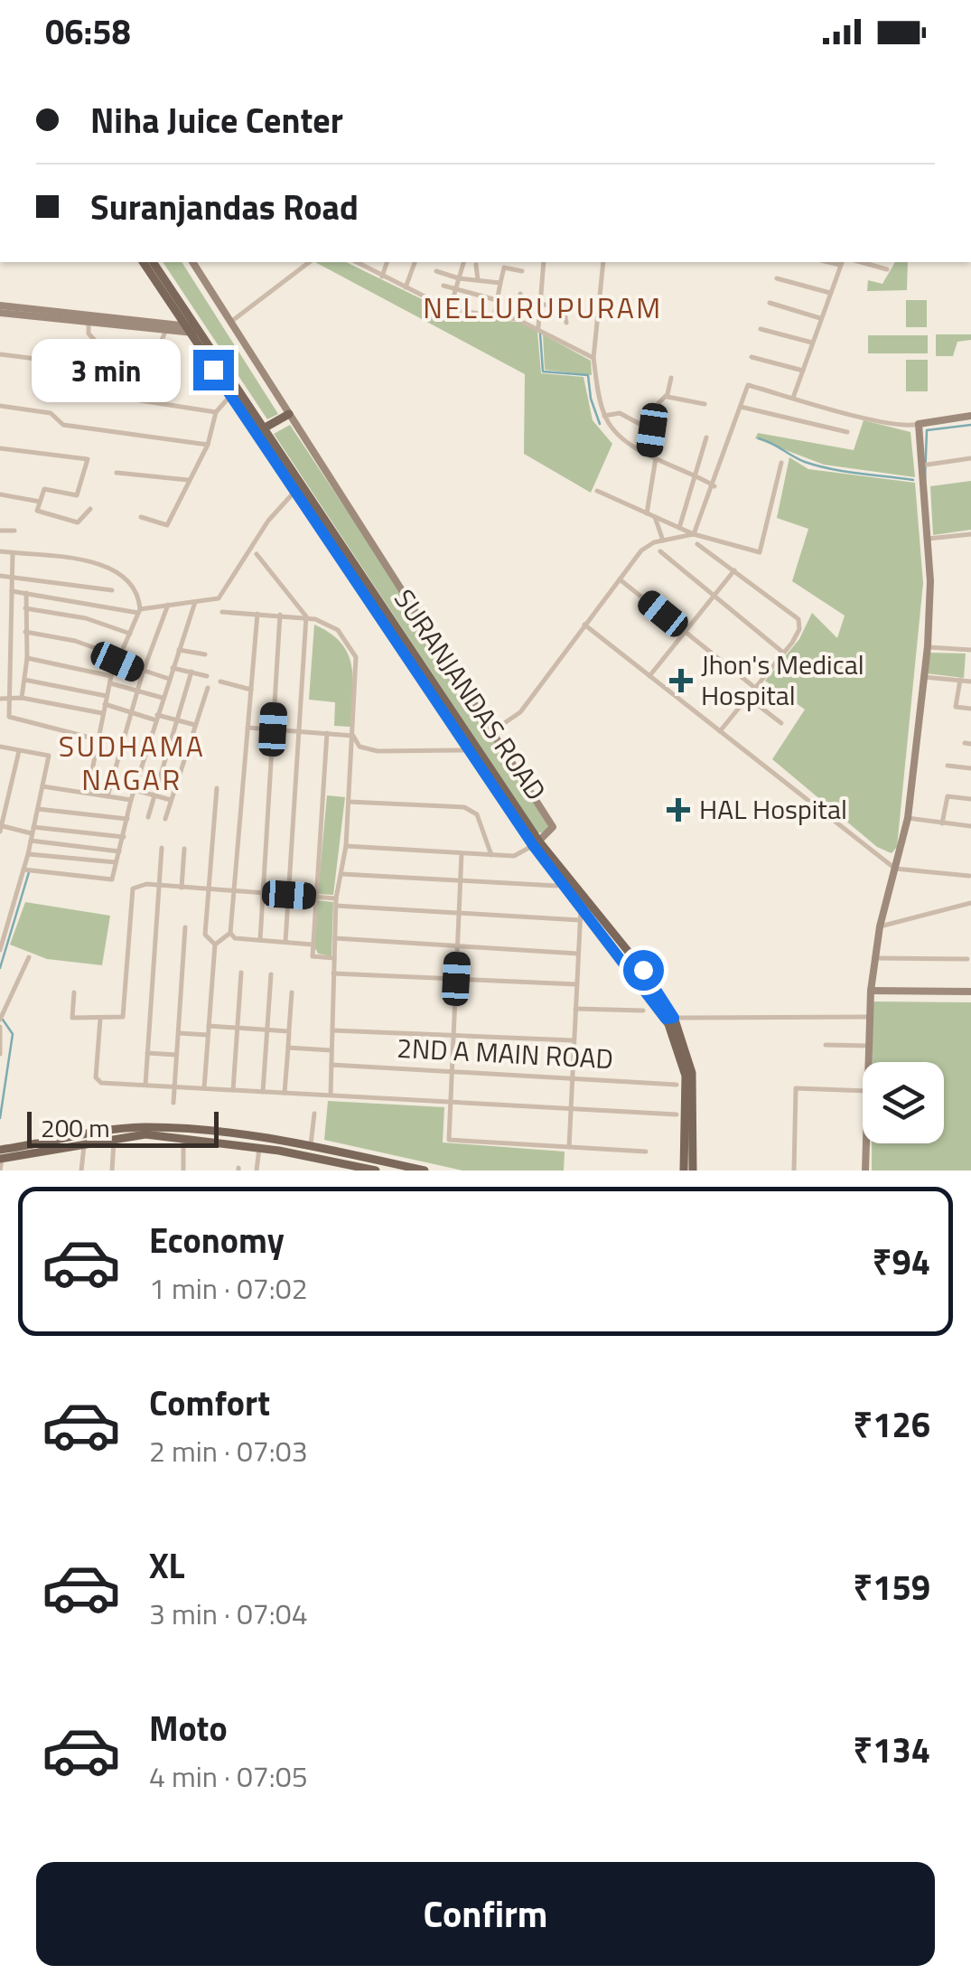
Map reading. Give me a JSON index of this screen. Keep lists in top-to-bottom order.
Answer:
{
  "streets": {
    "main road": ["SURANJANDAS ROAD"],
    "street": ["2ND A MAIN ROAD"]
  },
  "districts": ["NELLURUPURAM", "SUDHAMA NAGAR"],
  "places": {
    "health": ["Jhon's Medical Hospital", "HAL Hospital"]
  },
  "scale_bar": "200 m",
  "page": {
    "status": "06:58",
    "banner": ["Niha Juice Center", "Suranjandas Road"],
    "bubble": "3 min",
    "scale": "200 m",
    "list": [
      {
        "name": "Economy",
        "note": "1 min · 07:02",
        "value": "₹94"
      },
      {
        "name": "Comfort",
        "note": "2 min · 07:03",
        "value": "₹126"
      },
      {
        "name": "XL",
        "note": "3 min · 07:04",
        "value": "₹159"
      },
      {
        "name": "Moto",
        "note": "4 min · 07:05",
        "value": "₹134"
      }
    ],
    "buttons": "Confirm"
  }
}
